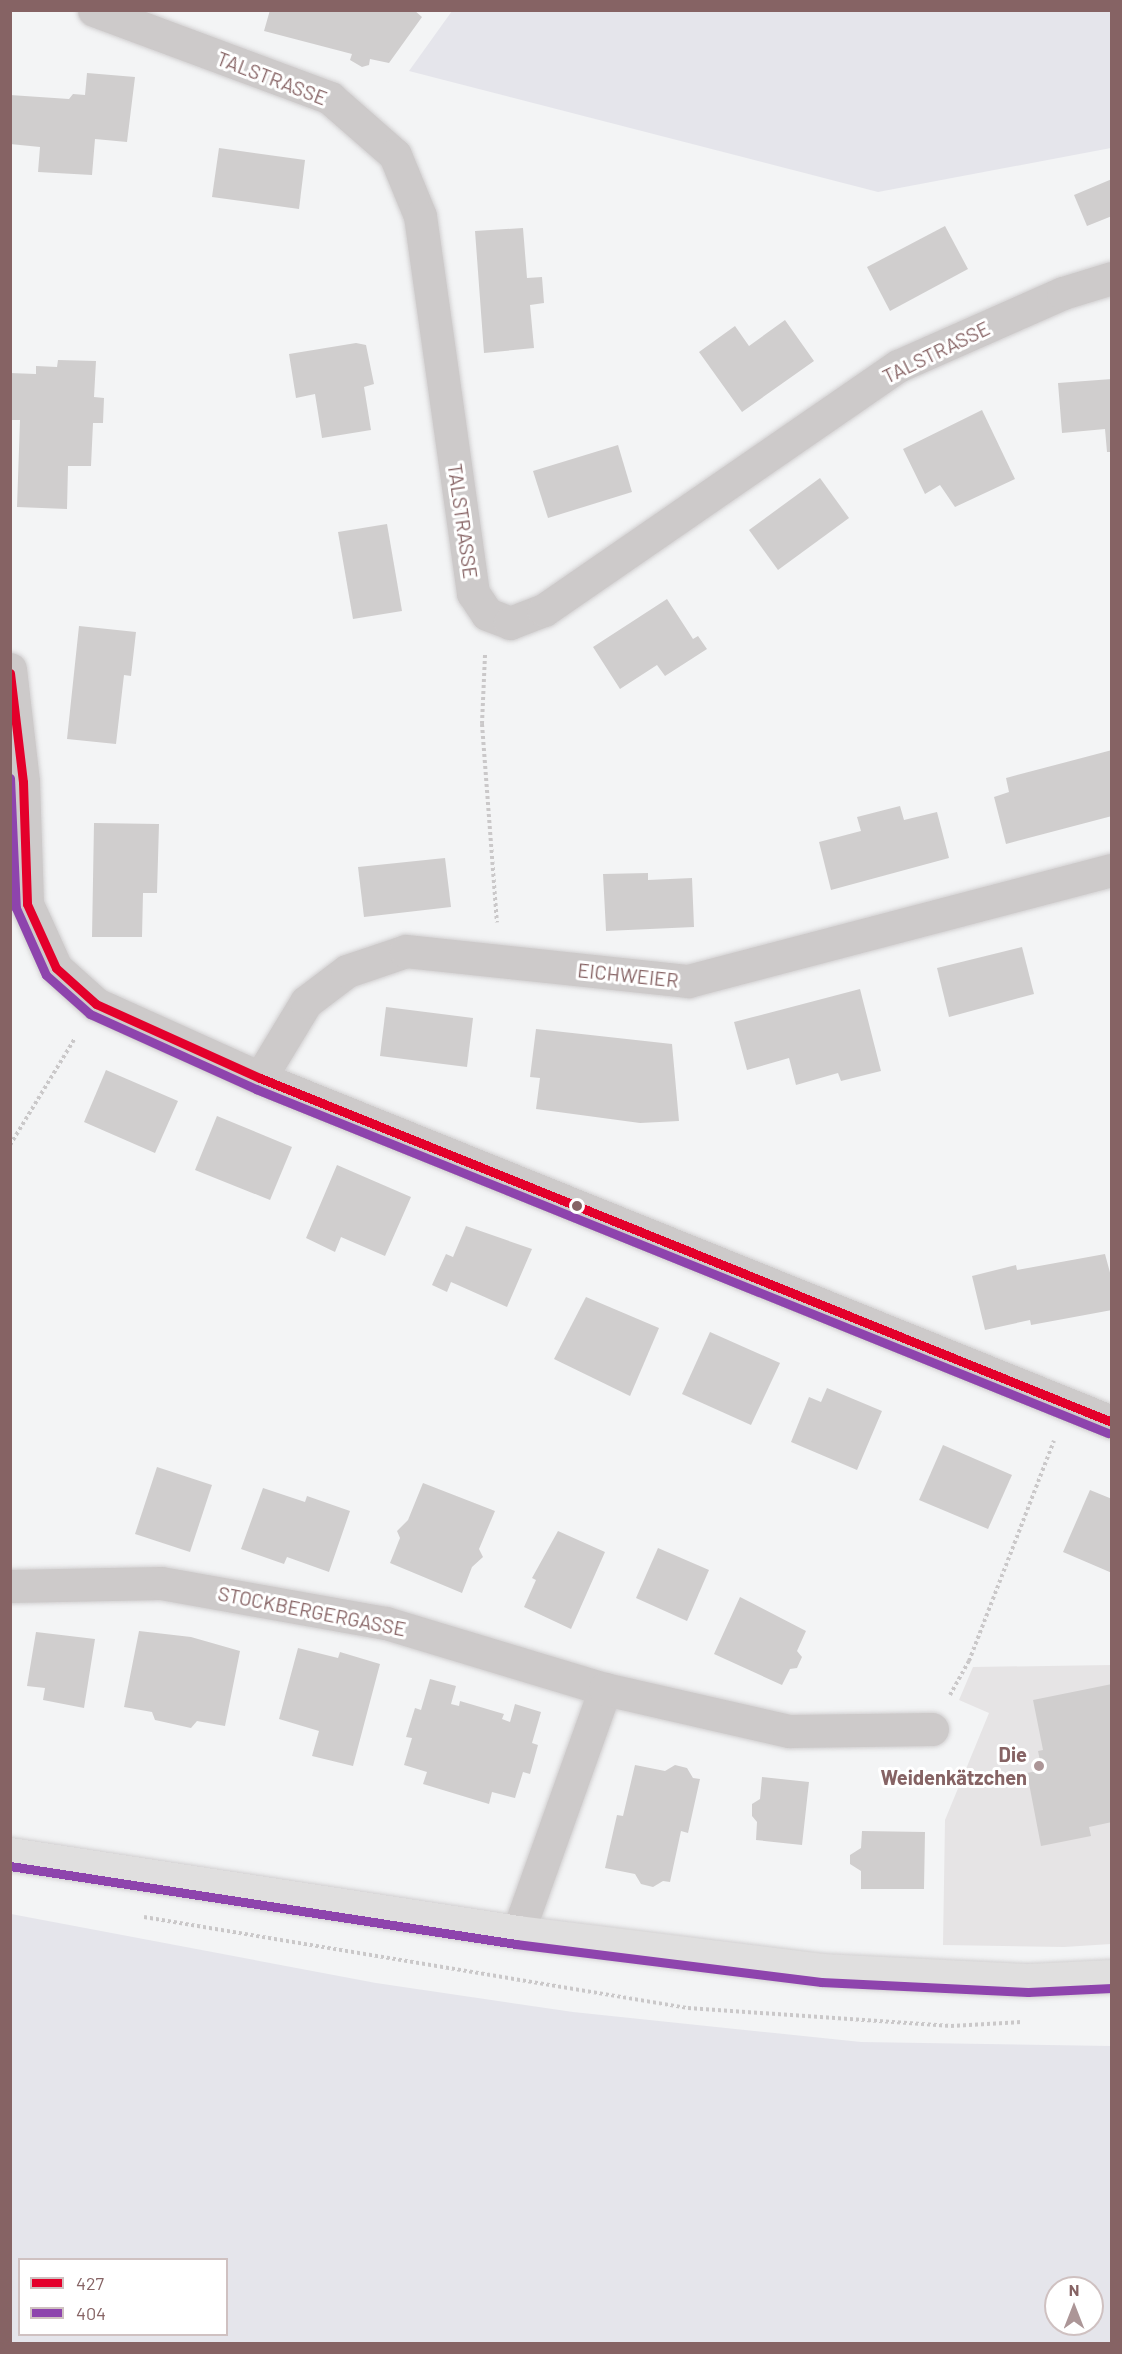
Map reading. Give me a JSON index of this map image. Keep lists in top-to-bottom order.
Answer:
{
  "streets": {
    "street": ["TALSTRASSE", "EICHWEIER", "STOCKBERGERGASSE"]
  },
  "places": ["Die Weidenkätzchen"],
  "lines": ["transit line 427", "transit line 404"],
  "legend": ["427", "404"],
  "north": "top"
}
